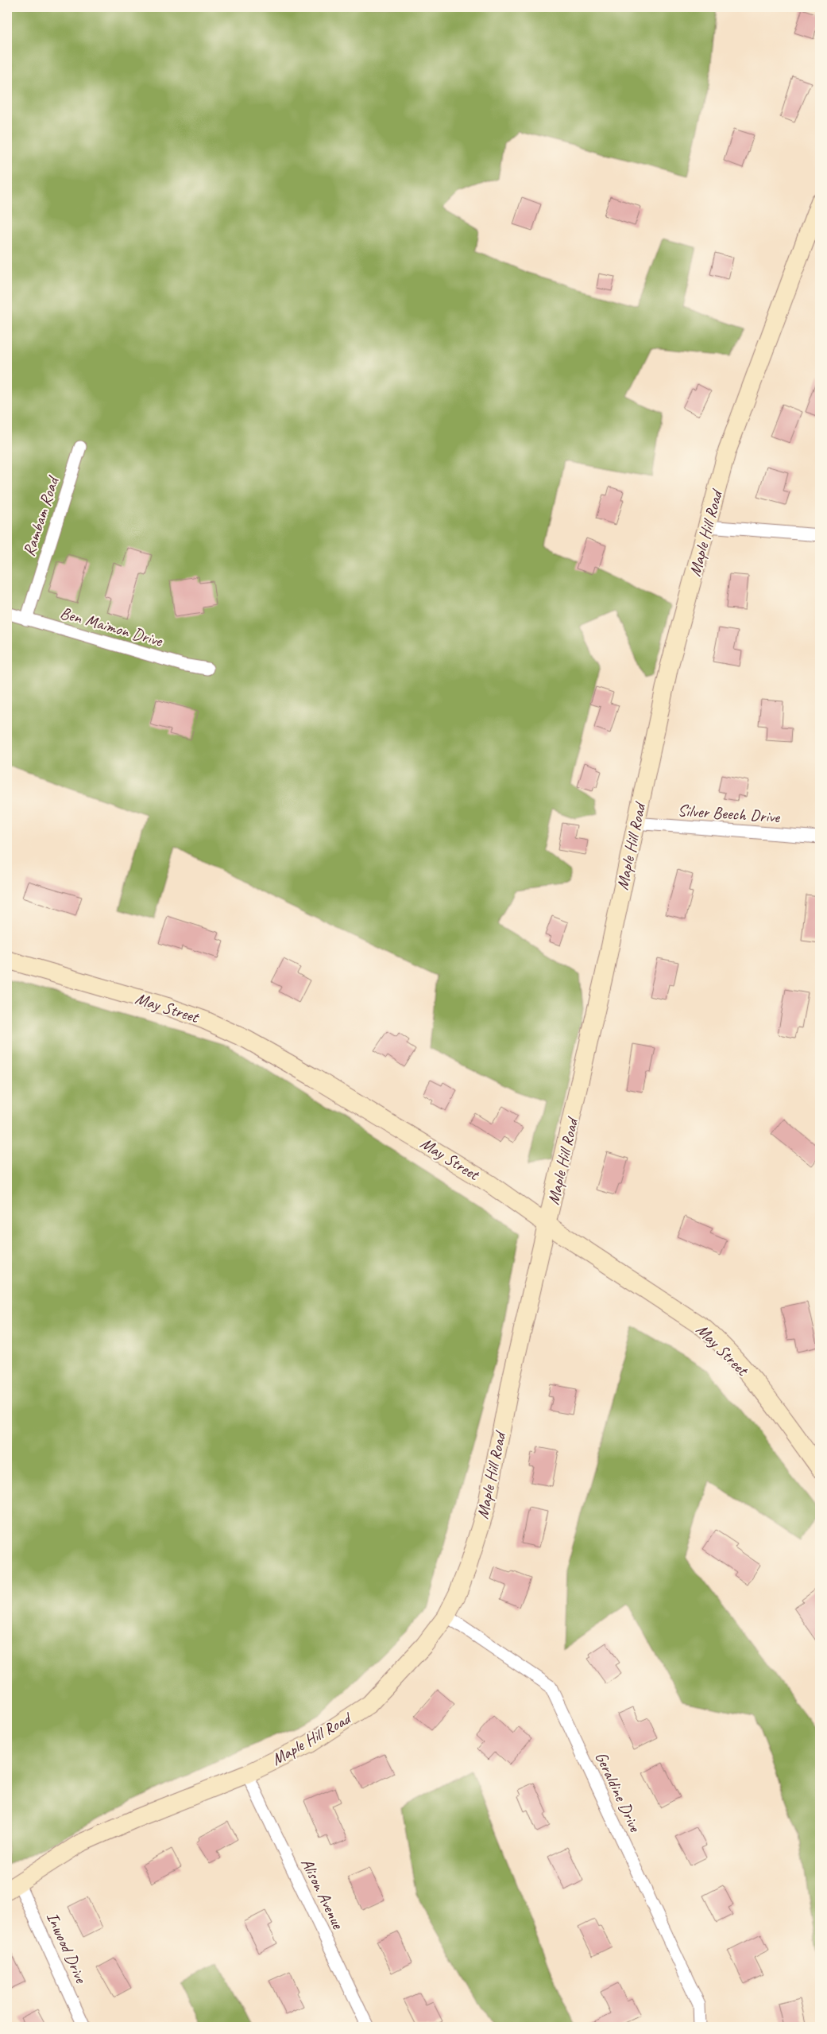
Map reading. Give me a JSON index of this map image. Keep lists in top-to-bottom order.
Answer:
{
  "streets": {
    "street": [
      "Rambam Road",
      "Maple Hill Road",
      "Ben Maimon Drive",
      "Silver Beech Drive",
      "May Street",
      "Geraldine Drive",
      "Alison Avenue",
      "Inwood Drive"
    ]
  },
  "crossings": [
    ["Rambam Road", "Ben Maimon Drive"],
    ["Maple Hill Road", "Silver Beech Drive"],
    ["Maple Hill Road", "May Street"],
    ["Maple Hill Road", "Geraldine Drive"],
    ["Maple Hill Road", "Alison Avenue"],
    ["Maple Hill Road", "Inwood Drive"]
  ]
}
